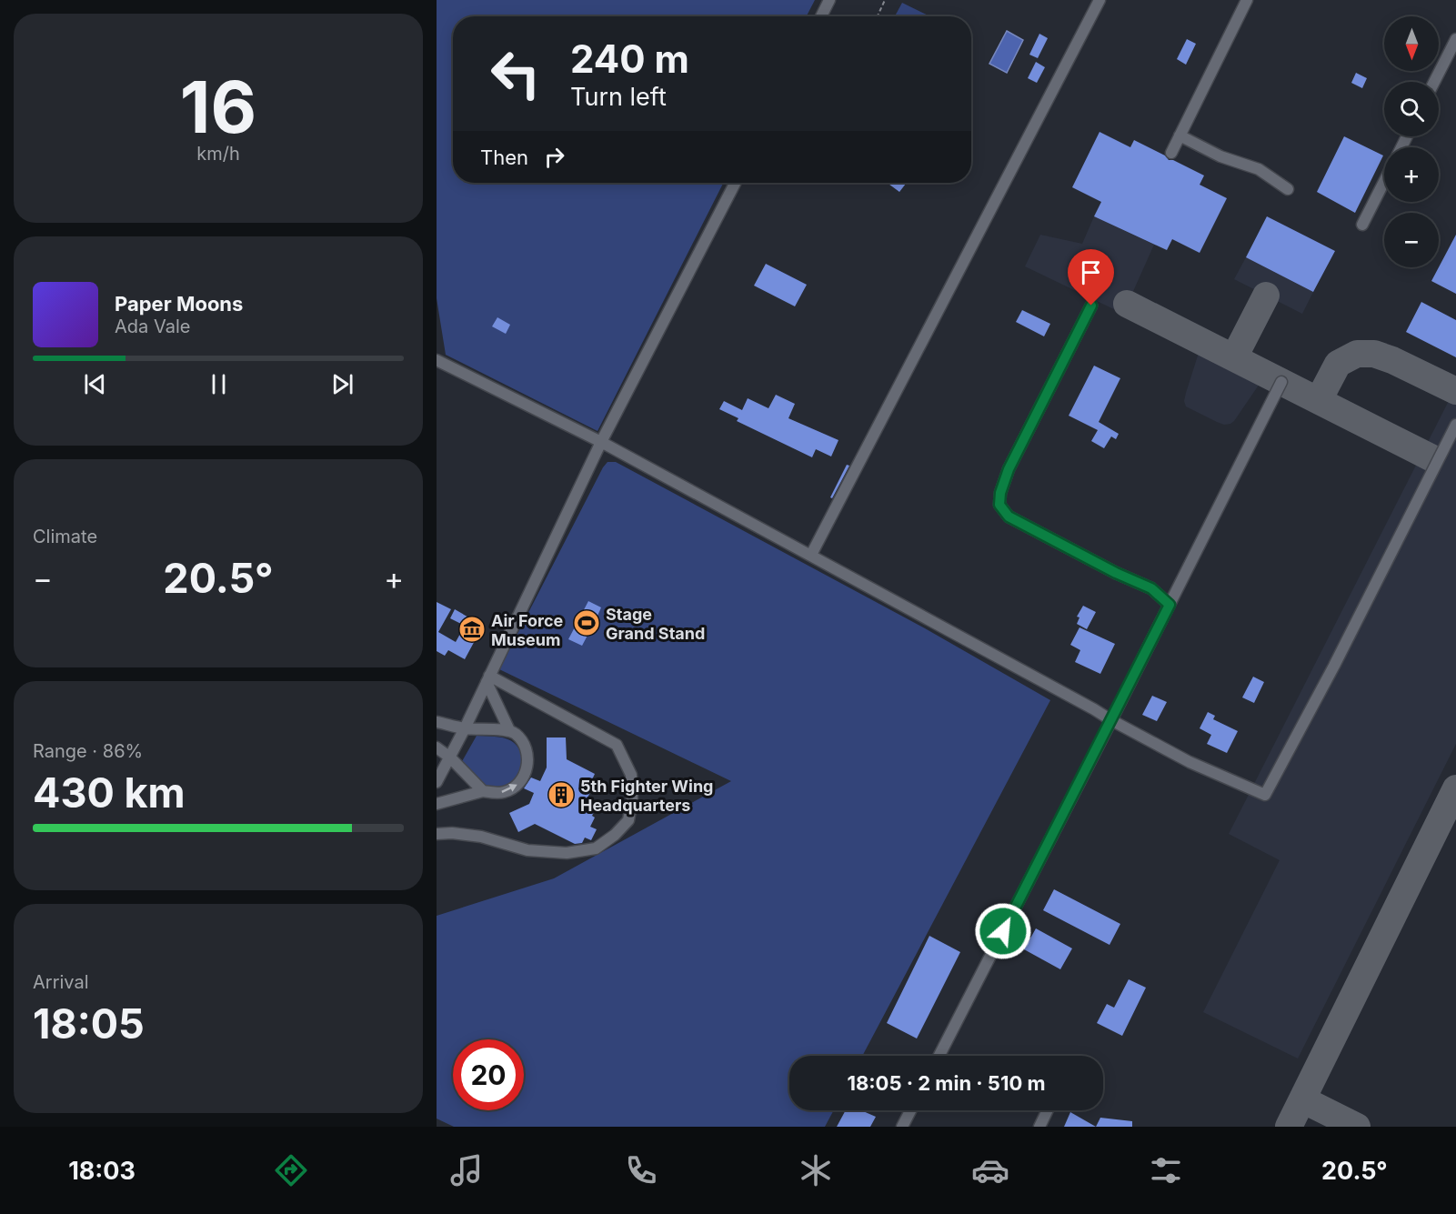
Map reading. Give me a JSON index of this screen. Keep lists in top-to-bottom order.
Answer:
{
  "places": {
    "sports": ["Stage Grand Stand"],
    "museum": ["Air Force Museum"],
    "building": ["5th Fighter Wing Headquarters"]
  },
  "north": "bottom",
  "page": {
    "tile": [
      ["16", "km/h"],
      "Climate",
      ["Range · 86%", "430 km"],
      ["Arrival", "18:05"]
    ],
    "map_buttons": ["+", "−"],
    "turn": ["240 m", "Turn left"],
    "then": "Then",
    "song": ["Paper Moons", "Ada Vale"],
    "heat": ["−", "20.5°", "+"],
    "limit": "20",
    "trip": "18:05 · 2 min · 510 m",
    "tabs": ["18:03", "20.5°"]
  }
}
